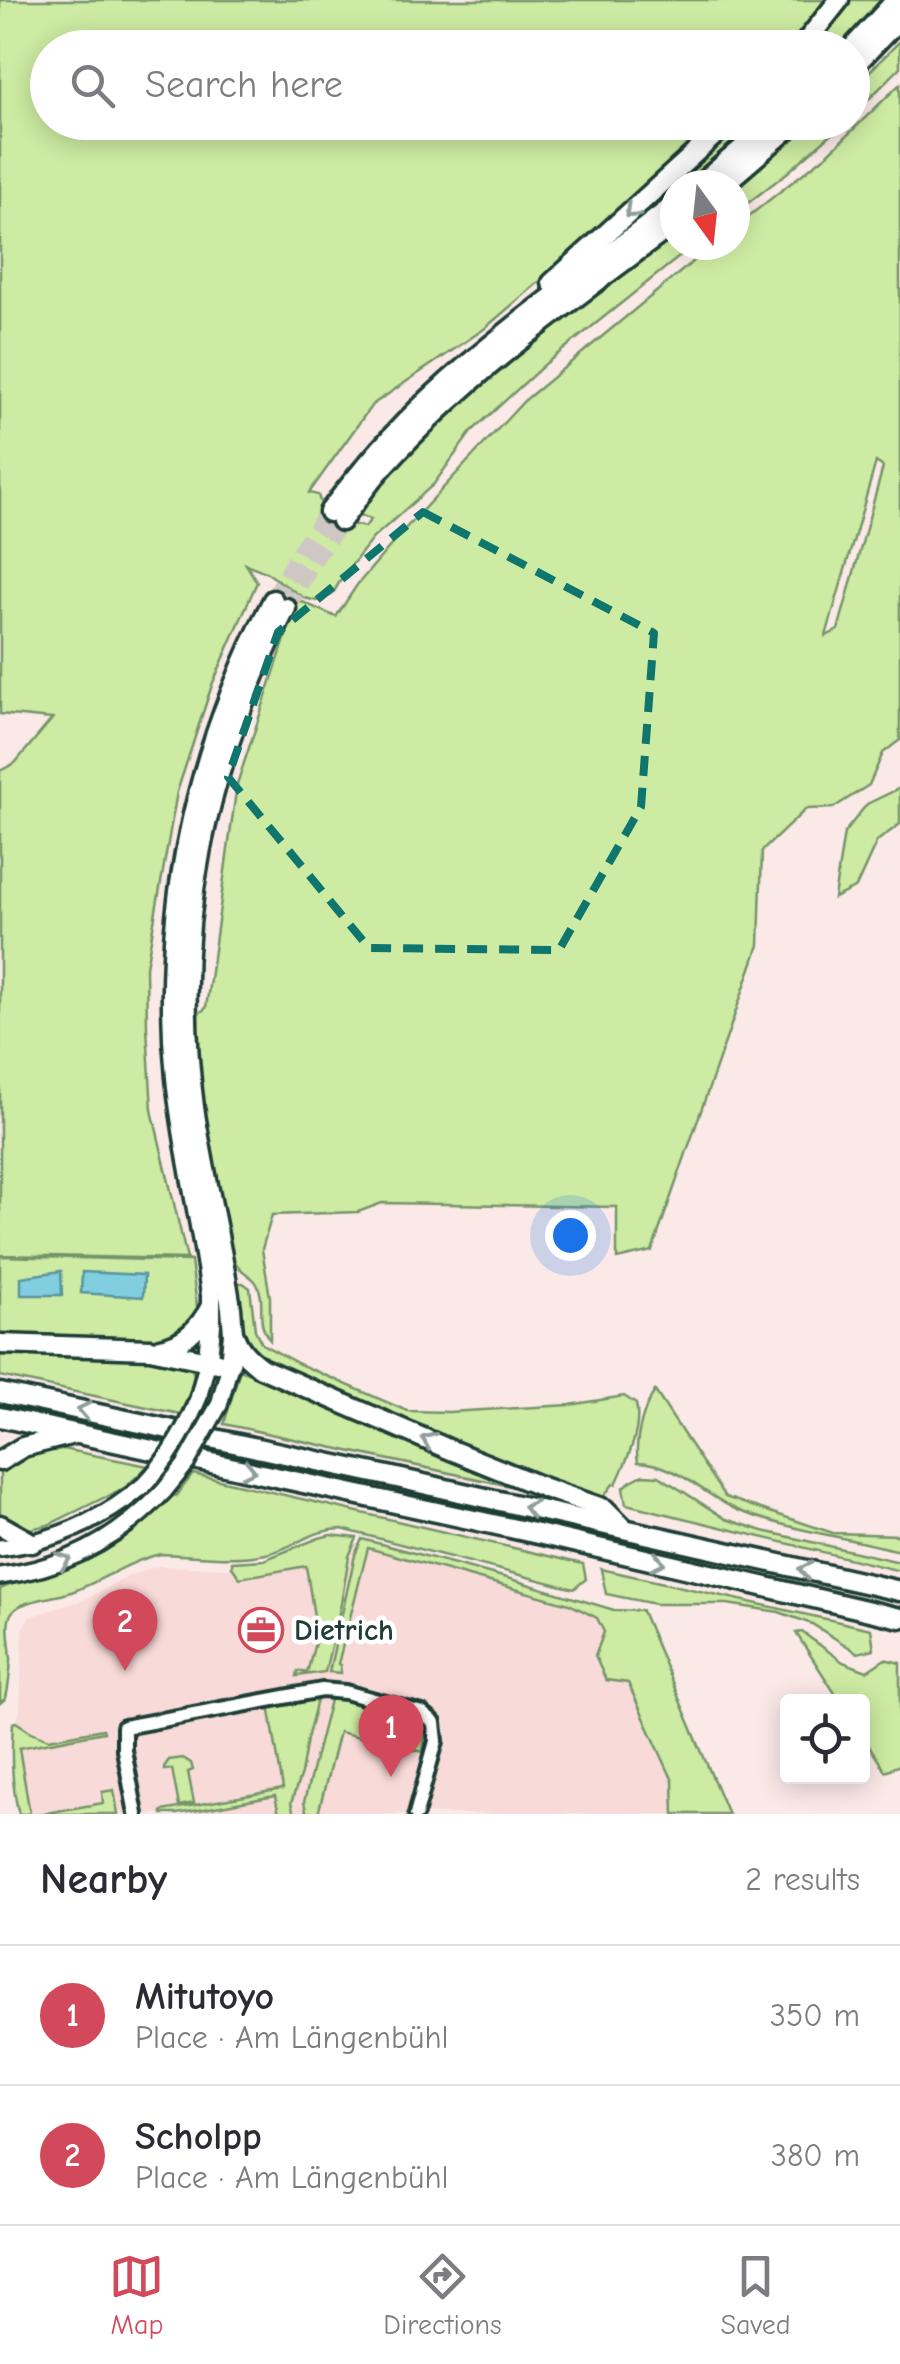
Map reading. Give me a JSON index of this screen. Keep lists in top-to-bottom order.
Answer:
{
  "places": {
    "office": ["Dietrich"]
  },
  "north": "bottom",
  "page": {
    "search": "Search here",
    "pins": ["2", "1"],
    "heading": ["Nearby", "2 results"],
    "list": [
      {
        "mark": "1",
        "name": "Mitutoyo",
        "note": "Place · Am Längenbühl",
        "value": "350 m"
      },
      {
        "mark": "2",
        "name": "Scholpp",
        "note": "Place · Am Längenbühl",
        "value": "380 m"
      }
    ],
    "nav": ["Map", "Directions", "Saved"]
  }
}
